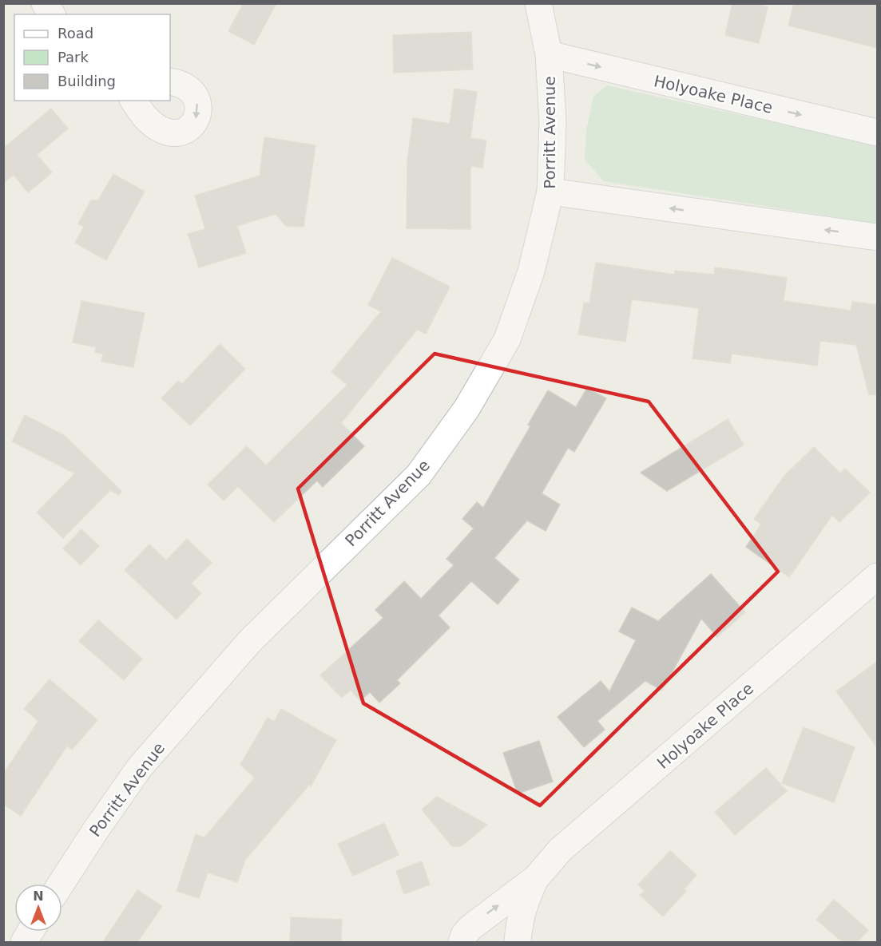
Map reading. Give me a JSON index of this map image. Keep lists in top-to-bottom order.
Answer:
{
  "streets": {
    "street": ["Holyoake Place", "Porritt Avenue"]
  },
  "crossings": [
    ["Holyoake Place", "Porritt Avenue"]
  ],
  "legend": ["Road", "Park", "Building"],
  "north": "top"
}
